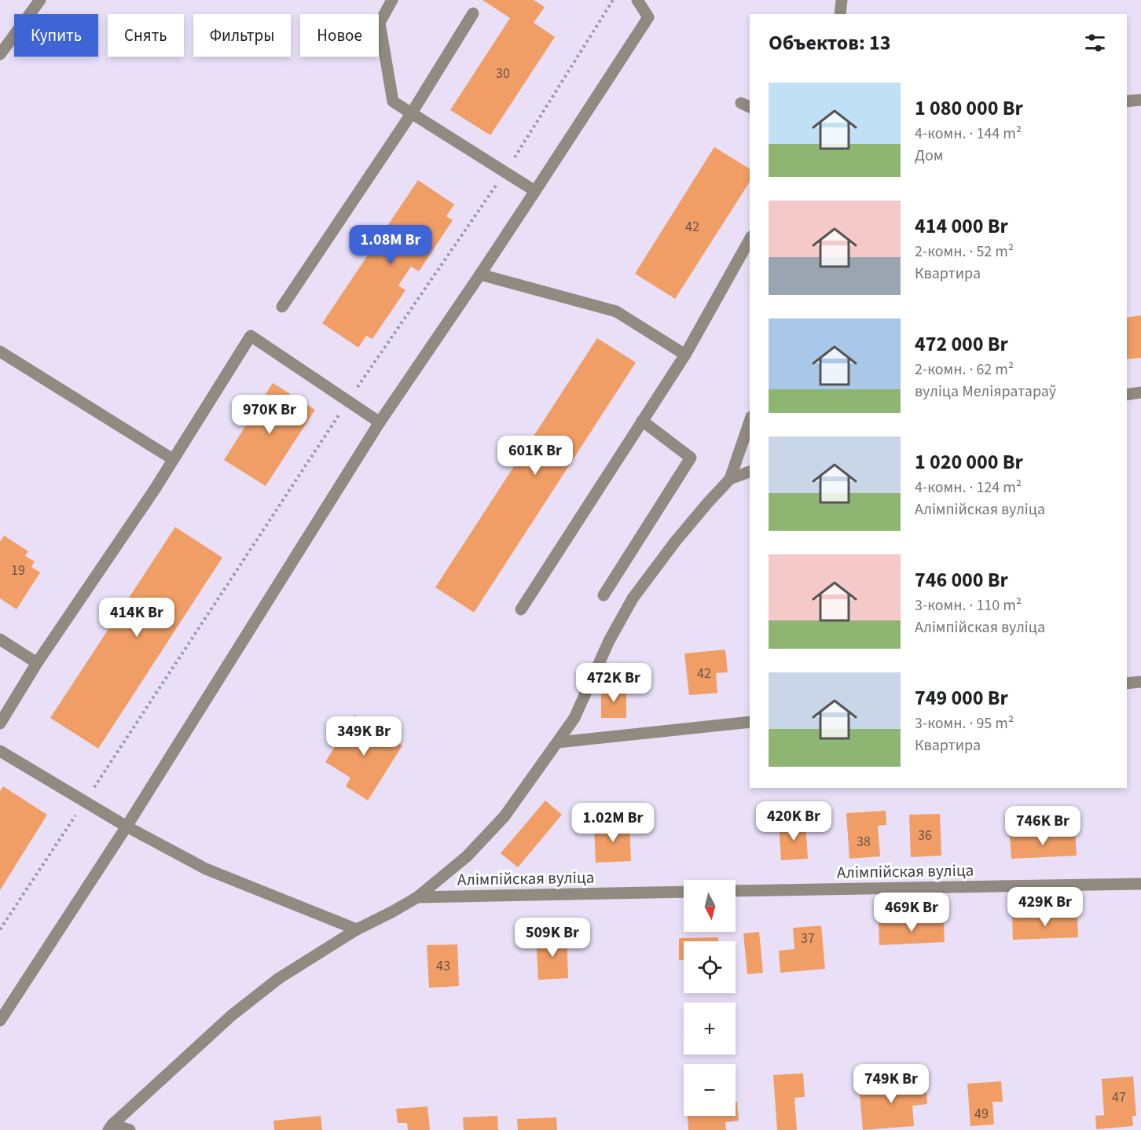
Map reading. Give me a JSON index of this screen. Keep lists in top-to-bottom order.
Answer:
{
  "streets": {
    "street": ["Алімпійская вуліца"]
  },
  "house_numbers": [
    "30",
    "42",
    "19",
    "42",
    "36",
    "38",
    "37",
    "43",
    "47",
    "49"
  ],
  "north": "bottom",
  "page": {
    "chip": [
      "Купить",
      "Снять",
      "Фильтры",
      "Новое"
    ],
    "heading": "Объектов: 13",
    "list": [
      {
        "name": "1 080 000 Br",
        "note": "4-комн. · 144 m² · Дом"
      },
      {
        "name": "414 000 Br",
        "note": "2-комн. · 52 m² · Квартира"
      },
      {
        "name": "472 000 Br",
        "note": "2-комн. · 62 m² · вуліца Меліяратараў"
      },
      {
        "name": "1 020 000 Br",
        "note": "4-комн. · 124 m² · Алімпійская вуліца"
      },
      {
        "name": "746 000 Br",
        "note": "3-комн. · 110 m² · Алімпійская вуліца"
      },
      {
        "name": "749 000 Br",
        "note": "3-комн. · 95 m² · Квартира"
      }
    ],
    "price": [
      "1.08M Br",
      "970K Br",
      "601K Br",
      "414K Br",
      "472K Br",
      "349K Br",
      "420K Br",
      "1.02M Br",
      "746K Br",
      "429K Br",
      "469K Br",
      "509K Br",
      "749K Br"
    ],
    "map_buttons": ["+", "−"]
  }
}
